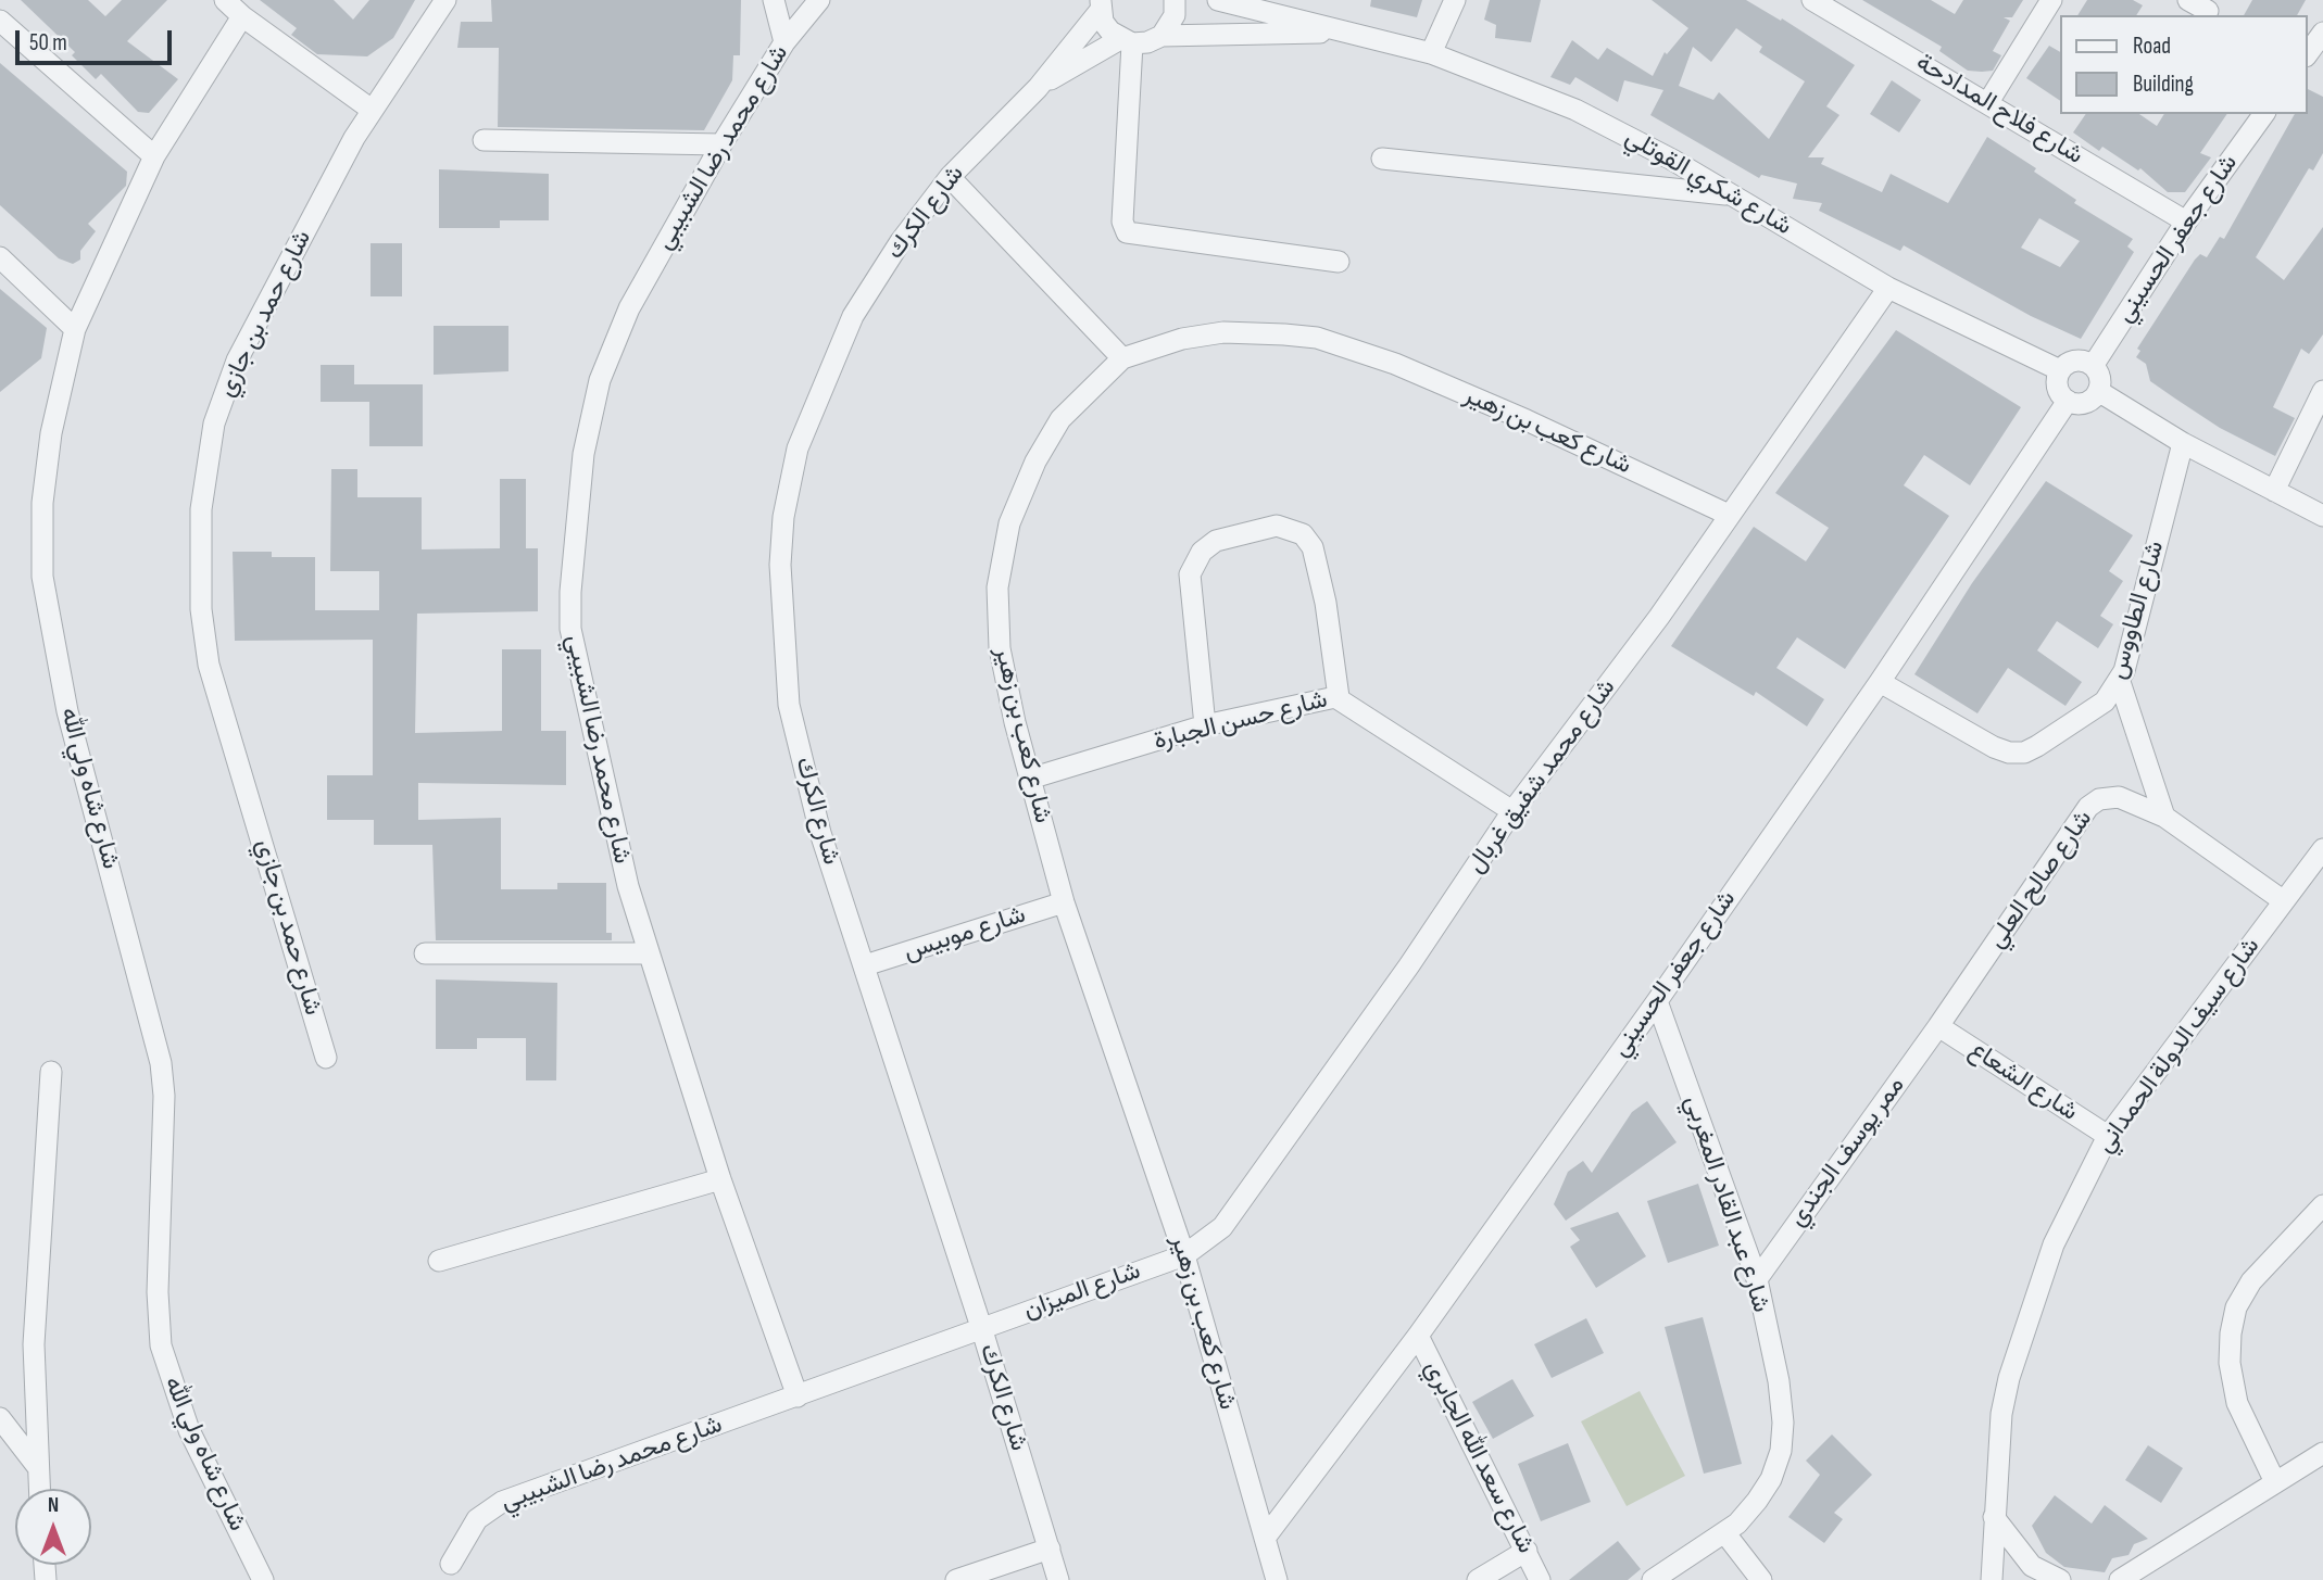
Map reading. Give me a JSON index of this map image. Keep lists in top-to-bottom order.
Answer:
{
  "streets": {
    "street": [
      "شارع فلاح المدادحة",
      "شارع محمد رضا الشبيبي",
      "شارع شكري القوتلي",
      "شارع الكرك",
      "شارع جعفر الحسيني",
      "شارع حمد بن جازي",
      "شارع كعب بن زهير",
      "شارع الطاووس",
      "شارع حسن الجبارة",
      "شارع محمد شفيق غربال",
      "شارع شاه ولي الله",
      "شارع صالح العلي",
      "شارع موبيس",
      "شارع سيف الدولة الحمداني",
      "شارع الشعاع",
      "ممر يوسف الجندي",
      "شارع عبد القادر المغربي",
      "شارع الميزان",
      "شارع سعد الله الجابري"
    ]
  },
  "crossings": [
    ["شارع فلاح المدادحة", "شارع جعفر الحسيني"],
    ["شارع محمد رضا الشبيبي", "شارع الكرك"],
    ["شارع محمد رضا الشبيبي", "شارع الميزان"],
    ["شارع شكري القوتلي", "شارع الكرك"],
    ["شارع شكري القوتلي", "شارع جعفر الحسيني"],
    ["شارع شكري القوتلي", "شارع محمد شفيق غربال"],
    ["شارع الكرك", "شارع موبيس"],
    ["شارع الكرك", "شارع الميزان"],
    ["شارع جعفر الحسيني", "شارع كعب بن زهير"],
    ["شارع جعفر الحسيني", "شارع الطاووس"],
    ["شارع جعفر الحسيني", "شارع عبد القادر المغربي"],
    ["شارع جعفر الحسيني", "شارع سعد الله الجابري"],
    ["شارع كعب بن زهير", "شارع حسن الجبارة"],
    ["شارع كعب بن زهير", "شارع محمد شفيق غربال"],
    ["شارع كعب بن زهير", "شارع موبيس"],
    ["شارع كعب بن زهير", "شارع الميزان"],
    ["شارع حسن الجبارة", "شارع محمد شفيق غربال"],
    ["شارع محمد شفيق غربال", "شارع الميزان"],
    ["شارع صالح العلي", "شارع سيف الدولة الحمداني"],
    ["شارع صالح العلي", "شارع الشعاع"],
    ["شارع صالح العلي", "ممر يوسف الجندي"],
    ["شارع سيف الدولة الحمداني", "شارع الشعاع"],
    ["شارع الشعاع", "ممر يوسف الجندي"],
    ["ممر يوسف الجندي", "شارع عبد القادر المغربي"]
  ],
  "legend": ["Road", "Building"],
  "scale_bar": "50 m",
  "north": "top"
}
